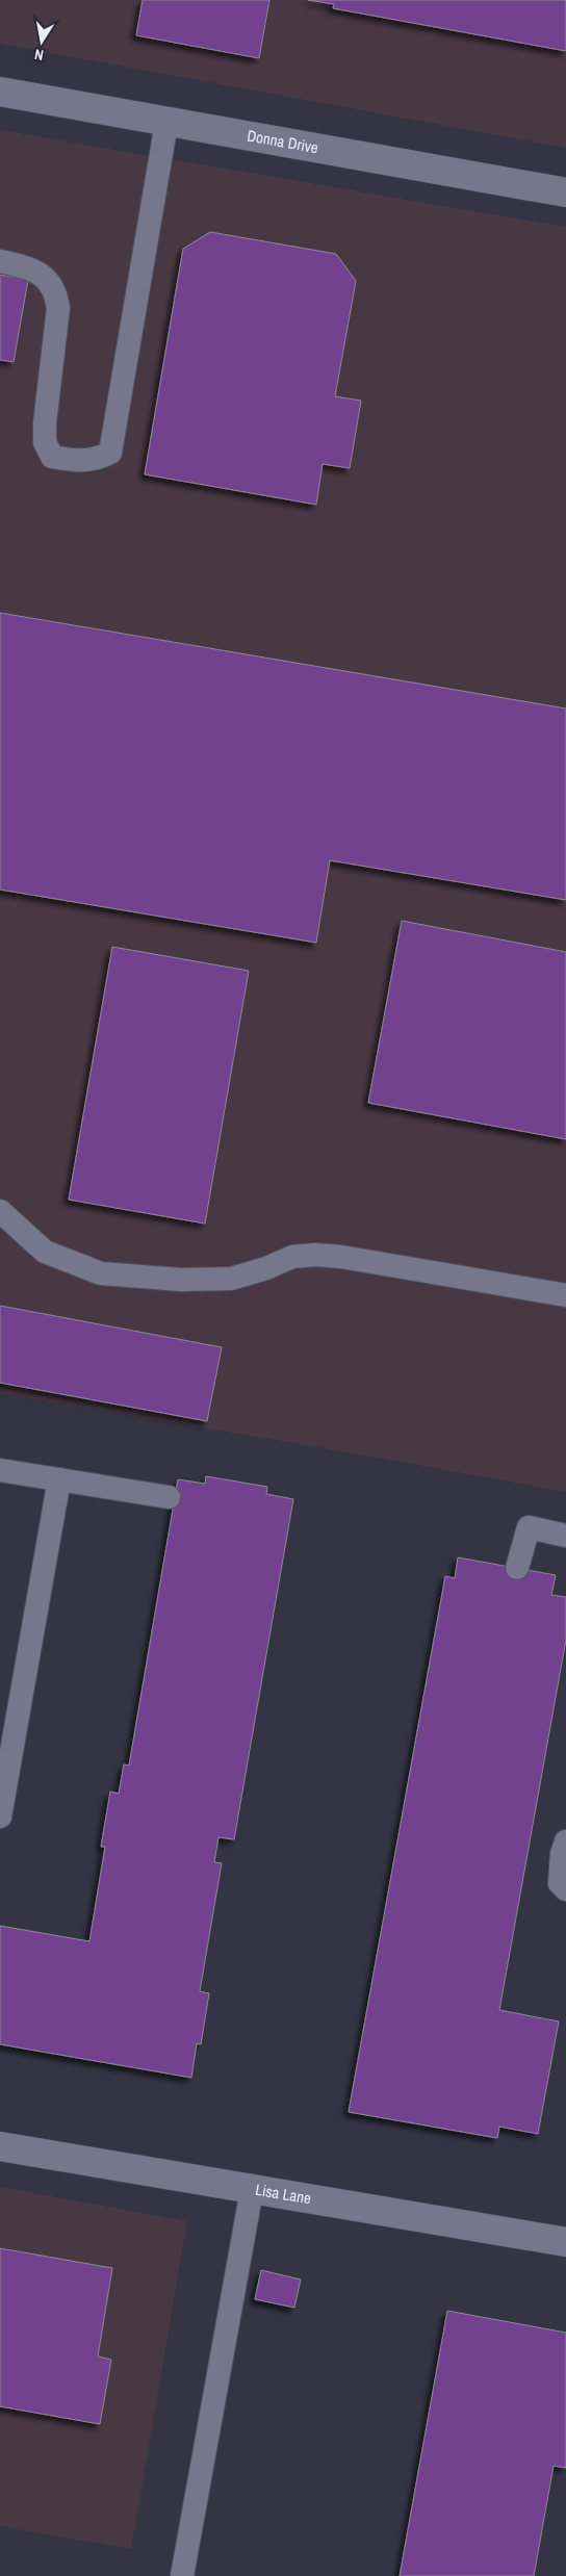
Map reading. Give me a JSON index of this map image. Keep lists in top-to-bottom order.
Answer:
{
  "streets": {
    "street": ["Donna Drive", "Lisa Lane"]
  },
  "north": "bottom"
}
